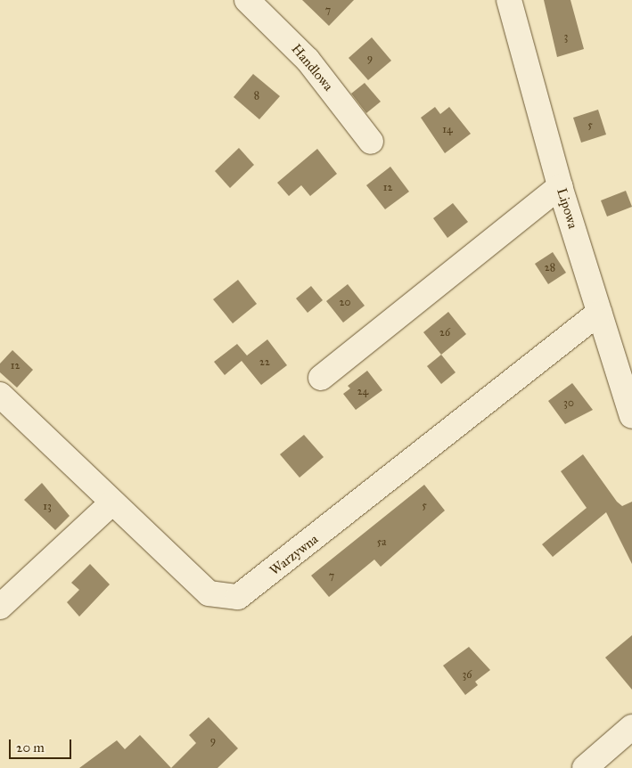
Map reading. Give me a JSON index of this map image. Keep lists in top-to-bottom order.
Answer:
{
  "streets": {
    "street": ["Handlowa", "Lipowa", "Warzywna"]
  },
  "crossings": [
    ["Lipowa", "Warzywna"]
  ],
  "house_numbers": [
    "7",
    "3",
    "9",
    "8",
    "5",
    "14",
    "12",
    "28",
    "20",
    "26",
    "22",
    "12",
    "24",
    "30",
    "5",
    "13",
    "5a",
    "7",
    "36",
    "9"
  ],
  "scale_bar": "20 m"
}
